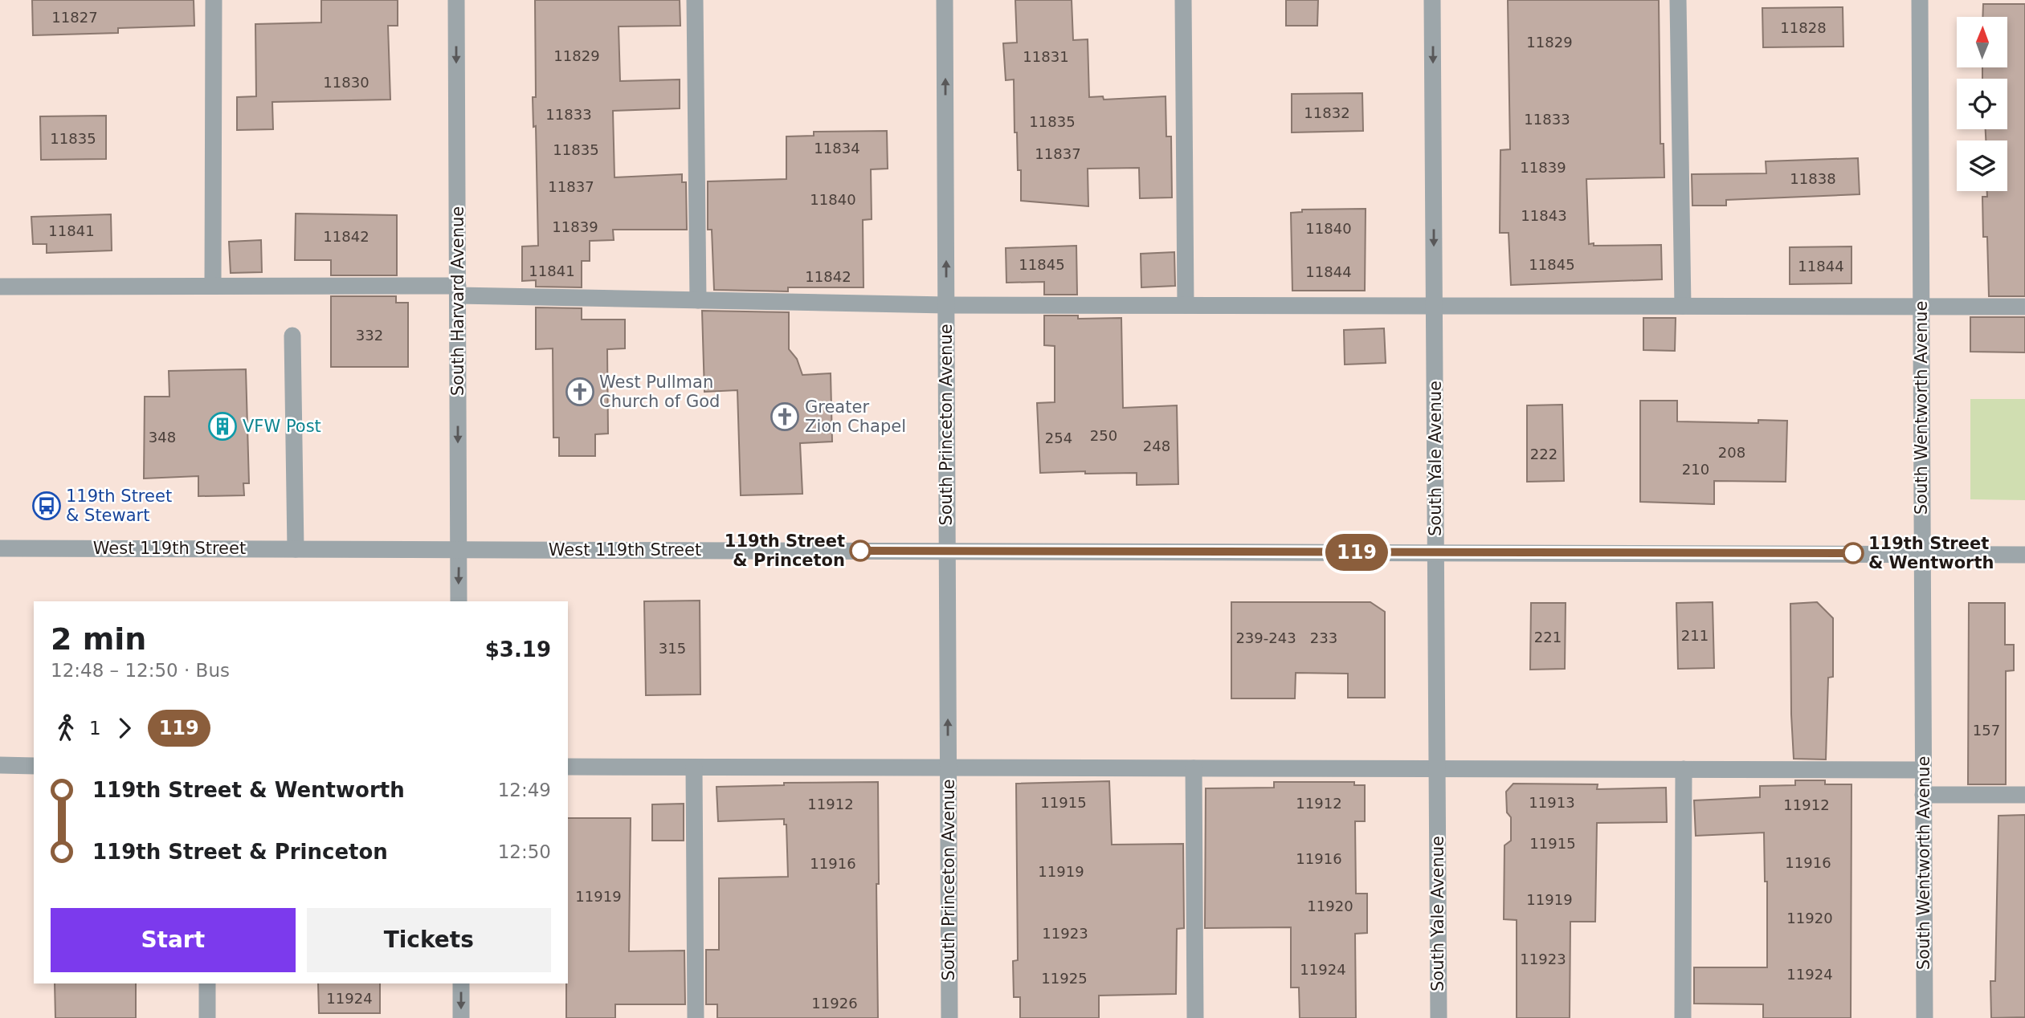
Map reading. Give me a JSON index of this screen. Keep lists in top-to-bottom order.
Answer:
{
  "streets": {
    "street": [
      "South Harvard Avenue",
      "South Wentworth Avenue",
      "South Princeton Avenue",
      "South Yale Avenue",
      "West 119th Street"
    ]
  },
  "crossings": [
    ["South Harvard Avenue", "West 119th Street"],
    ["South Wentworth Avenue", "West 119th Street"],
    ["South Princeton Avenue", "West 119th Street"],
    ["South Yale Avenue", "West 119th Street"]
  ],
  "one_way": ["South Harvard Avenue", "South Princeton Avenue"],
  "places": {
    "church": ["West Pullman Church of God", "Greater Zion Chapel"],
    "building": ["VFW Post"],
    "bus stop": ["119th Street & Stewart"],
    "other": ["119th Street & Princeton", "119th Street & Wentworth"]
  },
  "lines": ["bus line 119"],
  "house_numbers": [
    "11827",
    "11828",
    "11829",
    "11829",
    "11831",
    "11830",
    "11832",
    "11833",
    "11833",
    "11835",
    "11835",
    "11834",
    "11835",
    "11837",
    "11839",
    "11838",
    "11837",
    "11840",
    "11843",
    "11839",
    "11840",
    "11841",
    "11842",
    "11845",
    "11845",
    "11844",
    "11841",
    "11844",
    "11842",
    "332",
    "250",
    "348",
    "254",
    "248",
    "208",
    "222",
    "210",
    "211",
    "221",
    "239-243",
    "233",
    "315",
    "157",
    "11915",
    "11913",
    "11912",
    "11912",
    "11912",
    "11915",
    "11916",
    "11916",
    "11916",
    "11919",
    "11919",
    "11919",
    "11920",
    "11920",
    "11923",
    "11923",
    "11924",
    "11924",
    "11925",
    "11924",
    "11926"
  ],
  "north": "top",
  "page": {
    "on_map": "119",
    "heading": ["2 min", "12:48 – 12:50 · Bus", "$3.19"],
    "legs": ["1", "119"],
    "list": [
      {
        "name": "119th Street & Wentworth",
        "value": "12:49"
      },
      {
        "name": "119th Street & Princeton",
        "value": "12:50"
      }
    ],
    "buttons": ["Start", "Tickets"]
  }
}
